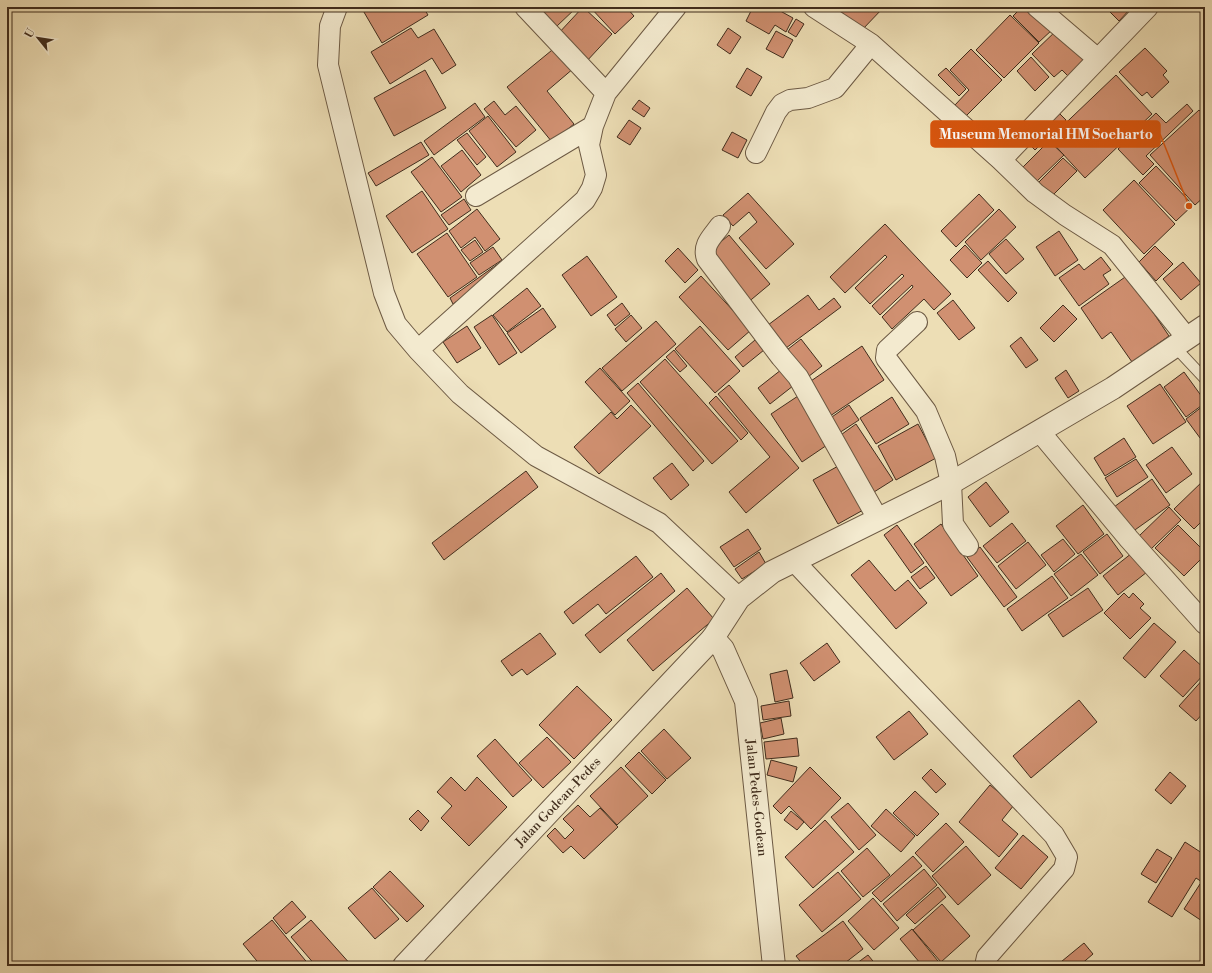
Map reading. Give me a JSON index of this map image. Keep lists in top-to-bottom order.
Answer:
{
  "streets": {
    "street": ["Jalan Pedes-Godean", "Jalan Godean-Pedes"]
  },
  "crossings": [
    ["Jalan Pedes-Godean", "Jalan Godean-Pedes"]
  ],
  "places": ["Museum Memorial HM Soeharto"],
  "north": "top left"
}
